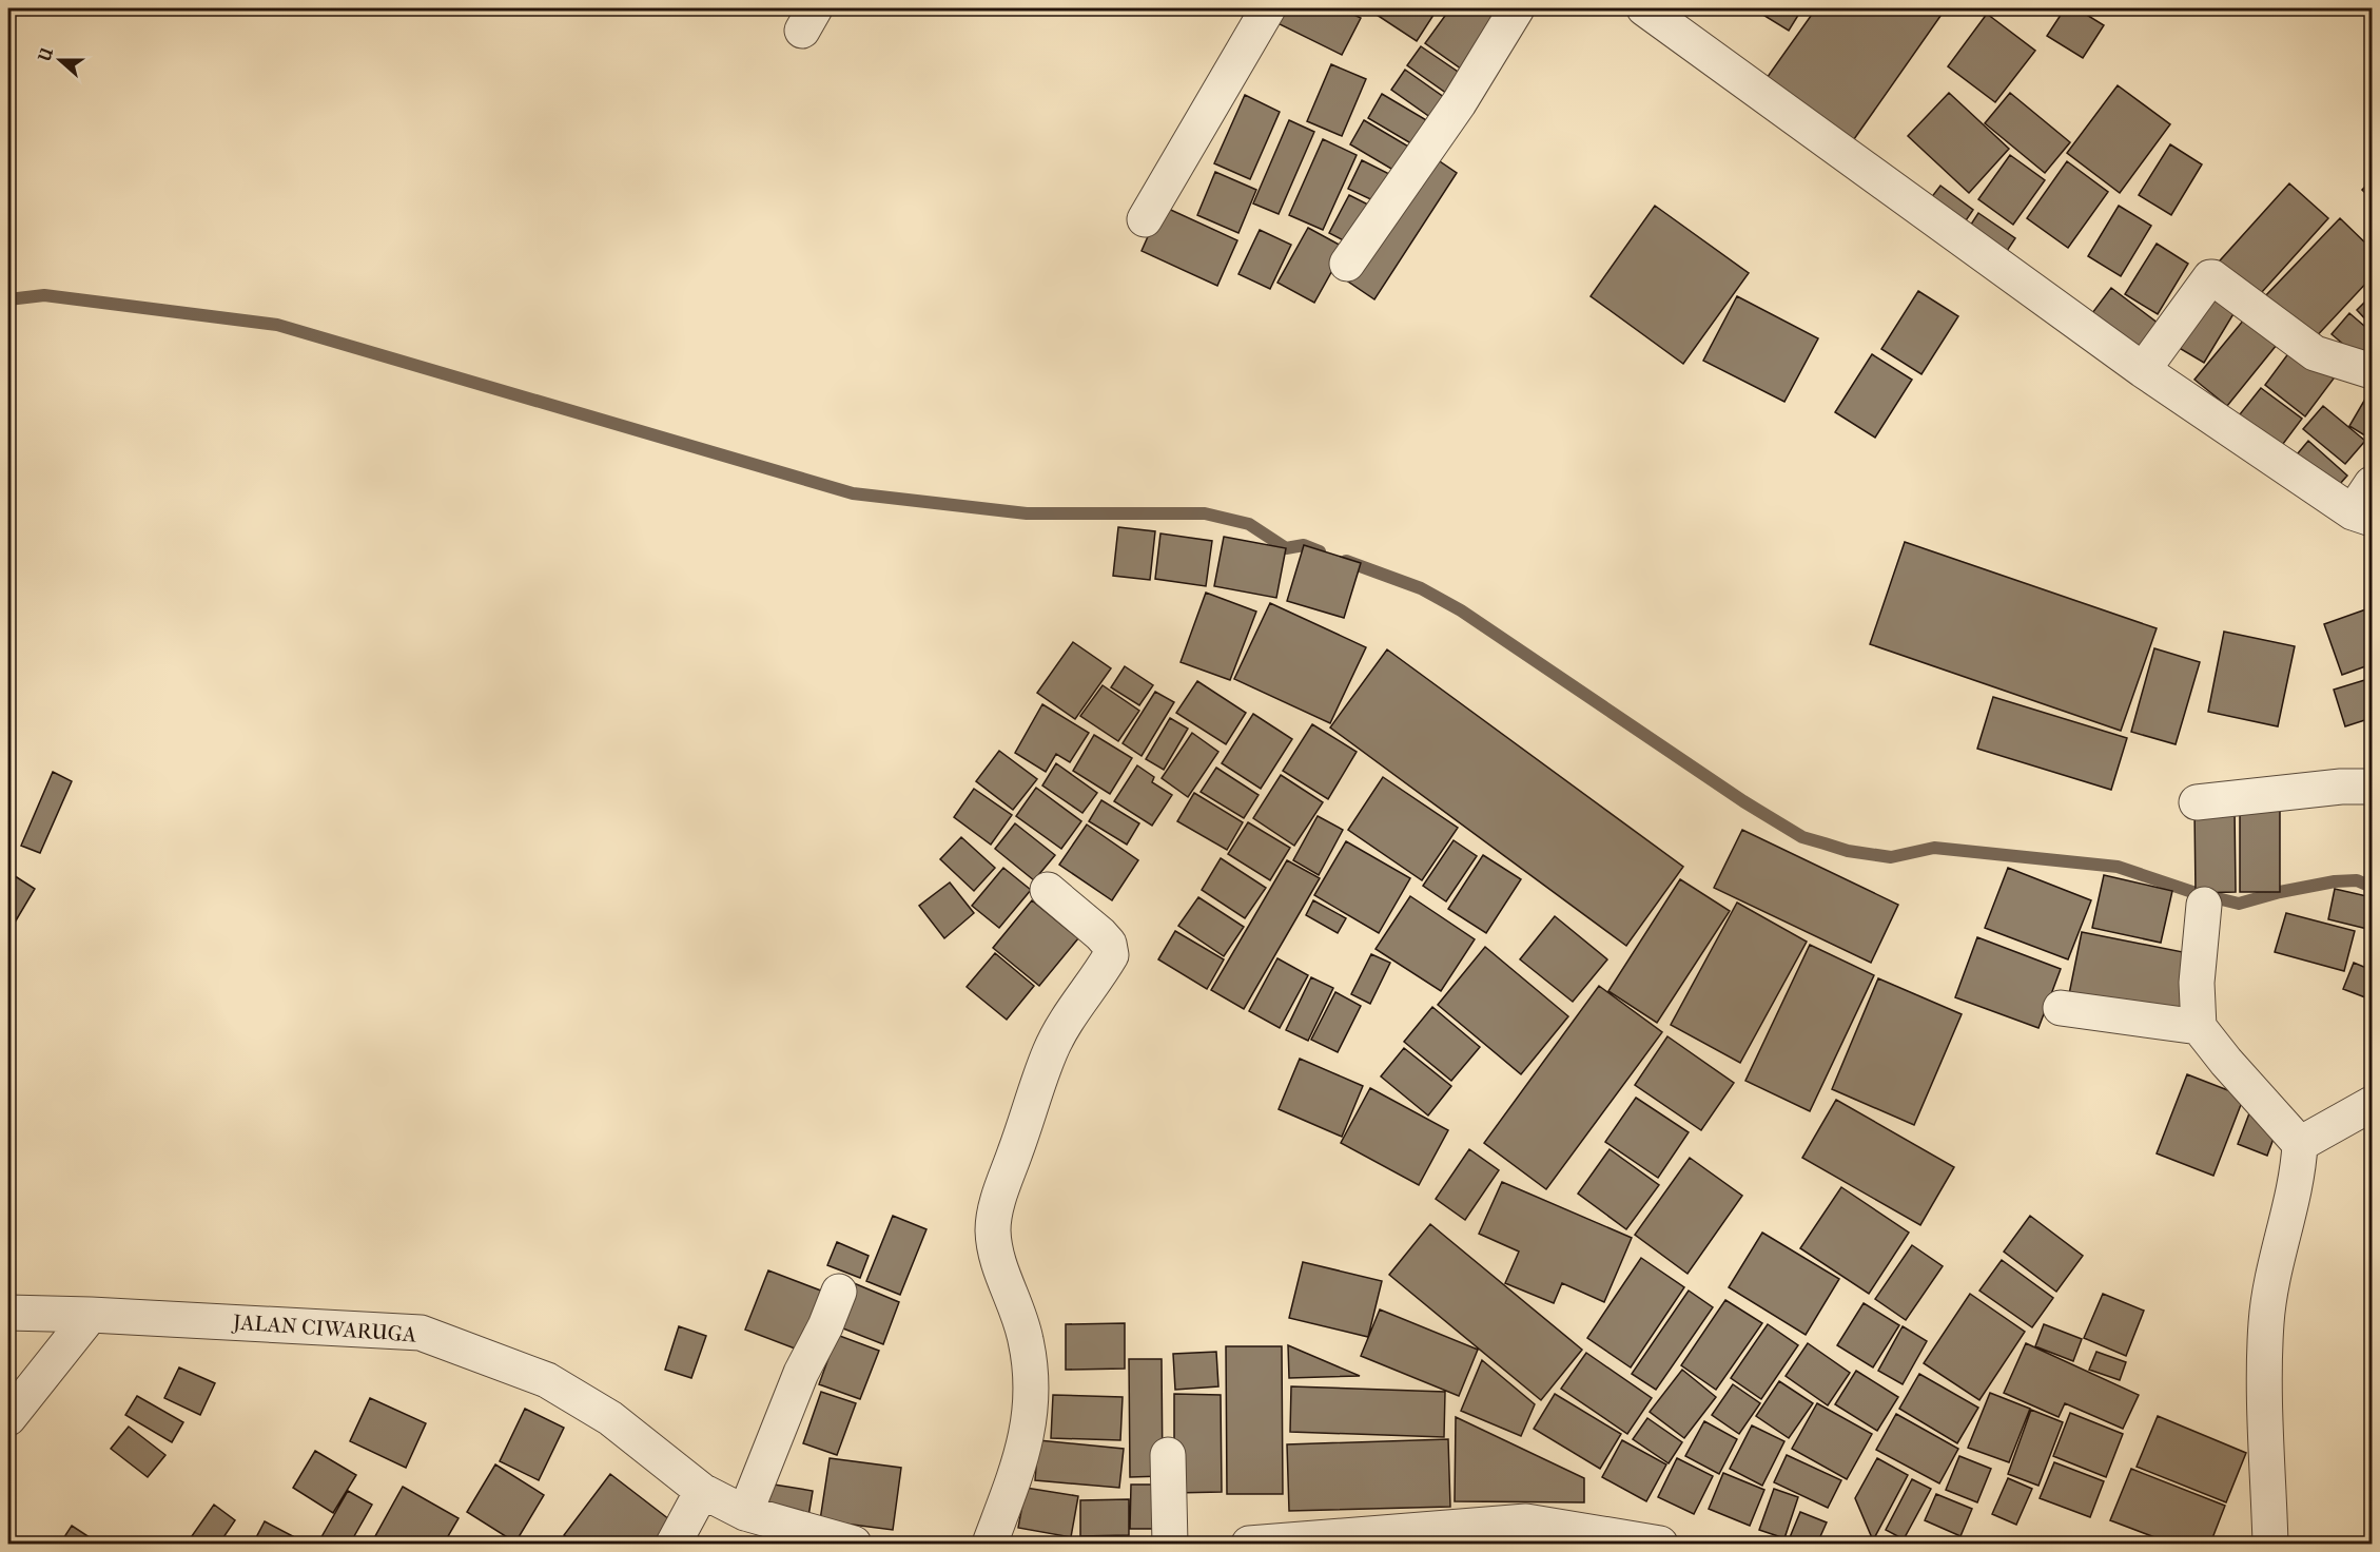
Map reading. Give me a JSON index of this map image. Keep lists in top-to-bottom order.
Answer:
{
  "streets": {
    "street": ["JALAN CIWARUGA"]
  },
  "north": "left"
}
